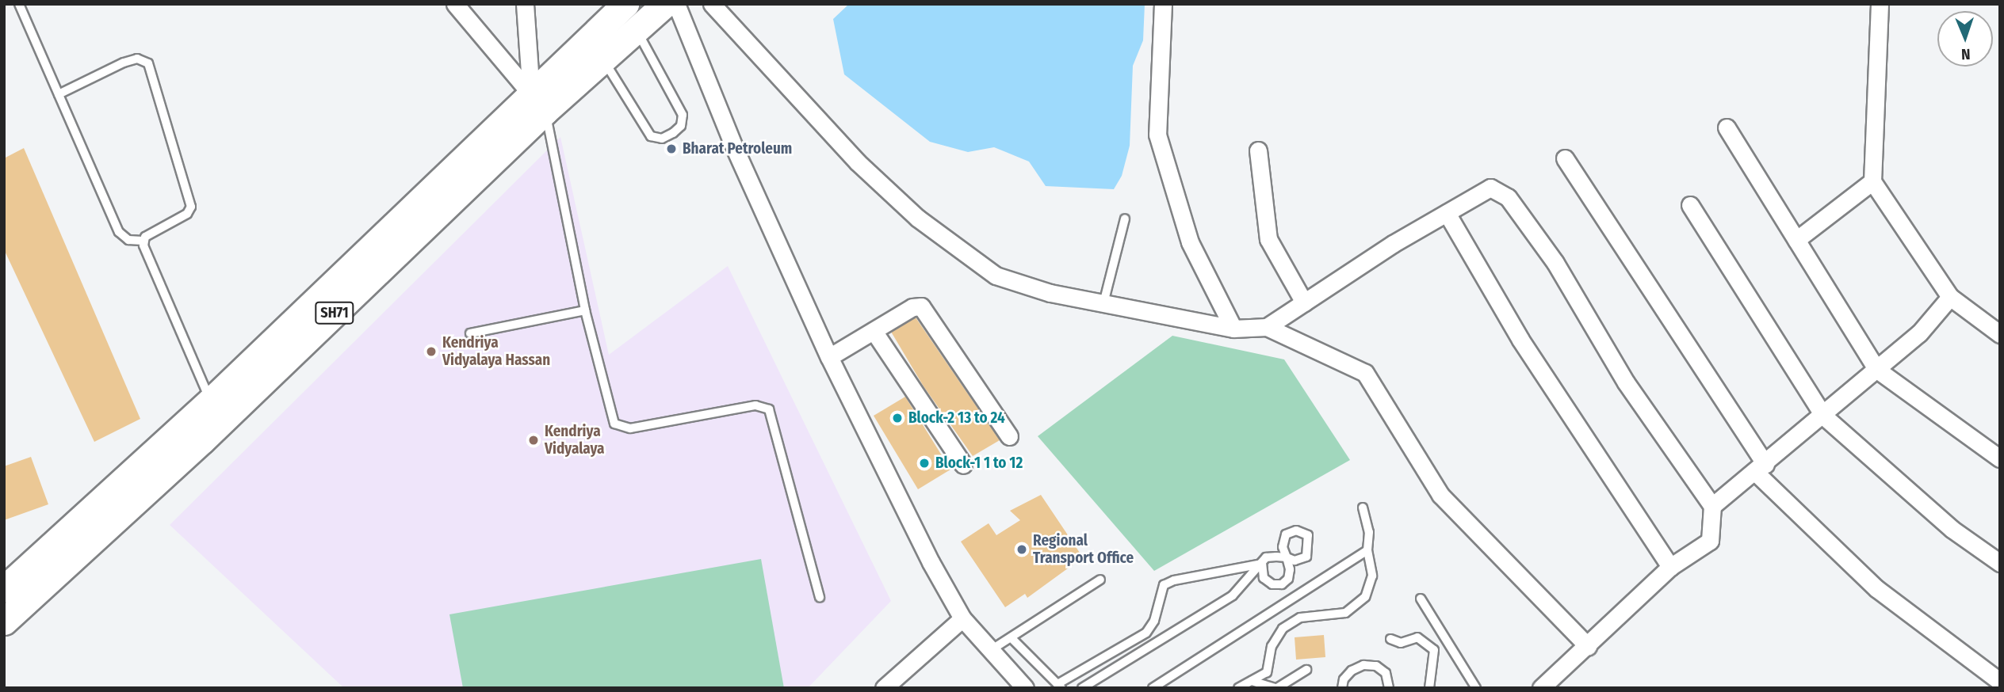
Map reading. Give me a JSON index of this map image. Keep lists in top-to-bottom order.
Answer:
{
  "streets": {
    "main road": ["SH71"]
  },
  "places": [
    "Bharat Petroleum",
    "Kendriya Vidyalaya Hassan",
    "Block-2 13 to 24",
    "Kendriya Vidyalaya",
    "Block-1 1 to 12",
    "Regional Transport Office"
  ],
  "north": "bottom"
}
